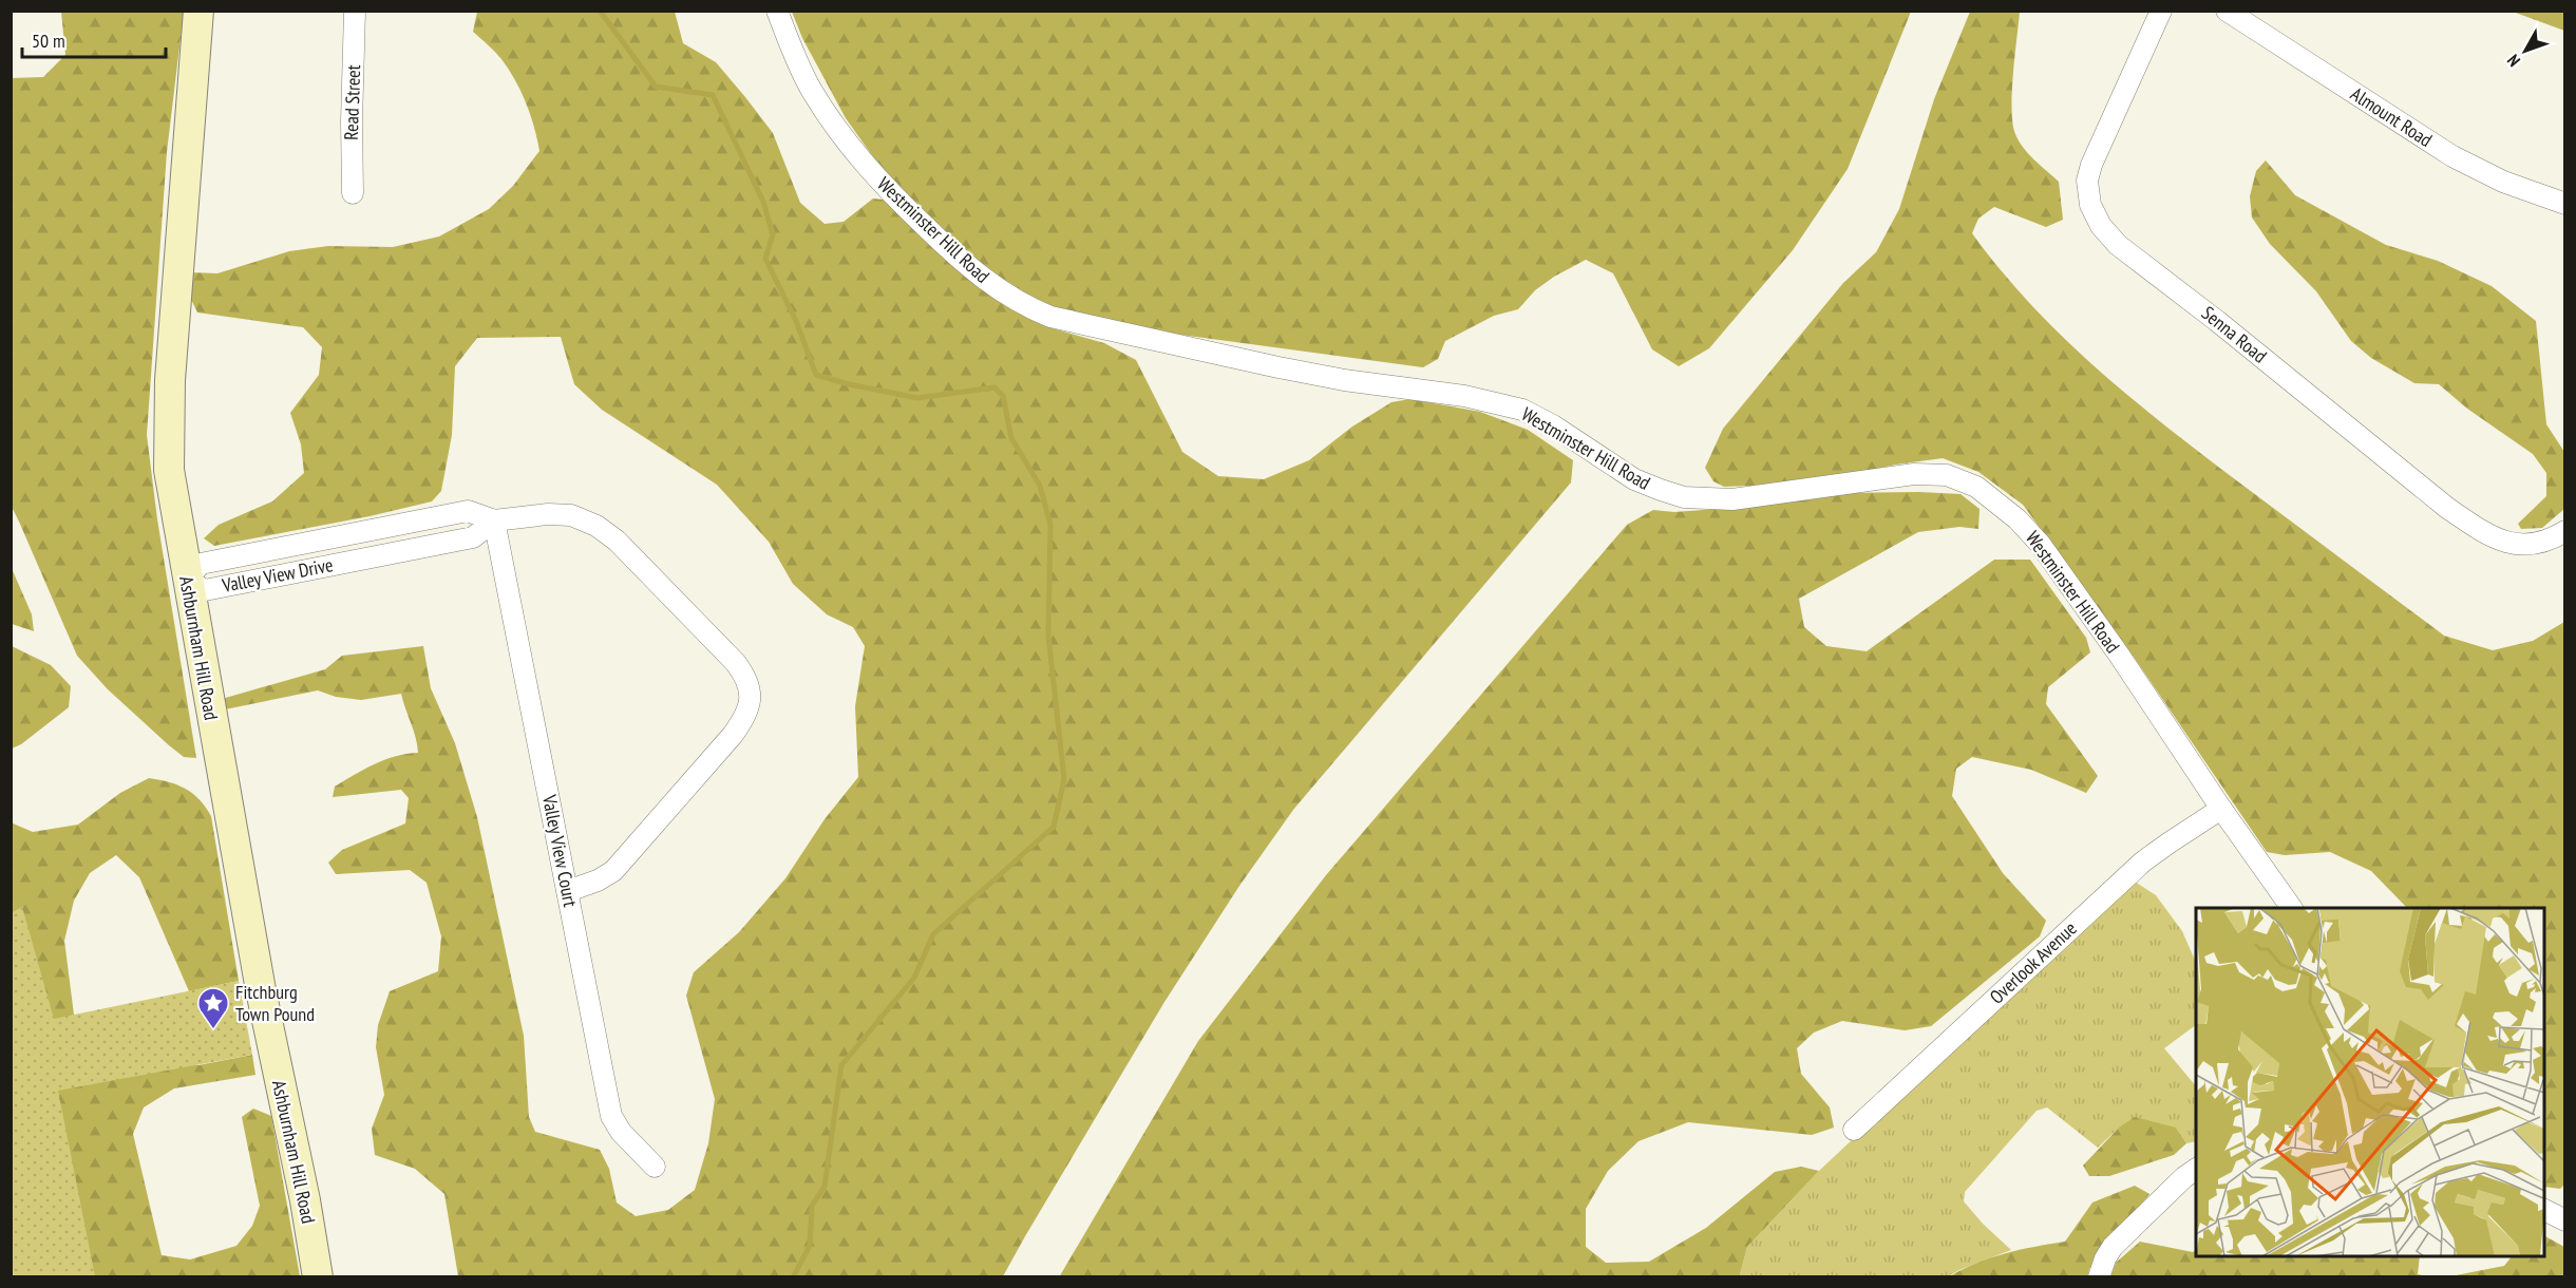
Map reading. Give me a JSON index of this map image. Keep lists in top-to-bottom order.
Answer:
{
  "streets": {
    "street": [
      "Read Street",
      "Almount Road",
      "Westminster Hill Road",
      "Senna Road",
      "Valley View Drive",
      "Ashburnham Hill Road",
      "Valley View Court",
      "Overlook Avenue"
    ]
  },
  "crossings": [
    ["Westminster Hill Road", "Overlook Avenue"],
    ["Valley View Drive", "Ashburnham Hill Road"],
    ["Valley View Drive", "Valley View Court"]
  ],
  "places": {
    "place": ["Fitchburg Town Pound"]
  },
  "scale_bar": "50 m",
  "north": "bottom left"
}
